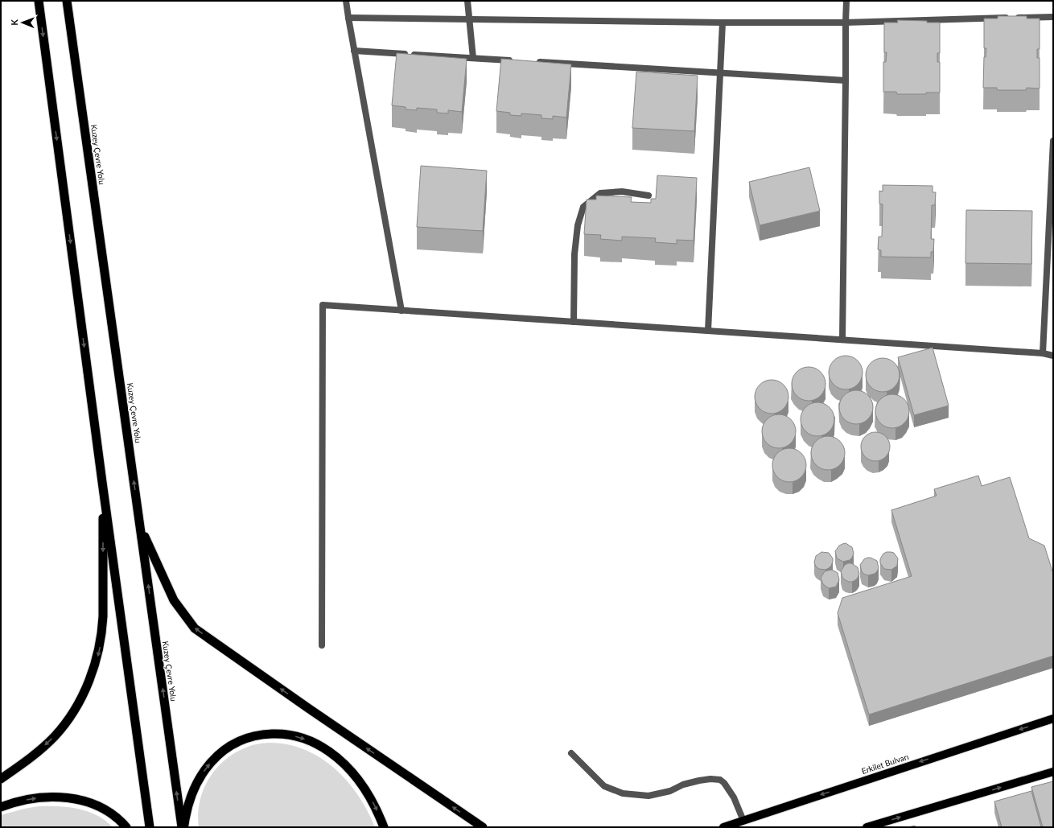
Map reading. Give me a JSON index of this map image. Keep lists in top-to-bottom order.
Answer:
{
  "streets": {
    "highway": ["Kuzey Çevre Yolu"],
    "main road": ["Erkilet Bulvarı"]
  },
  "north": "left"
}
